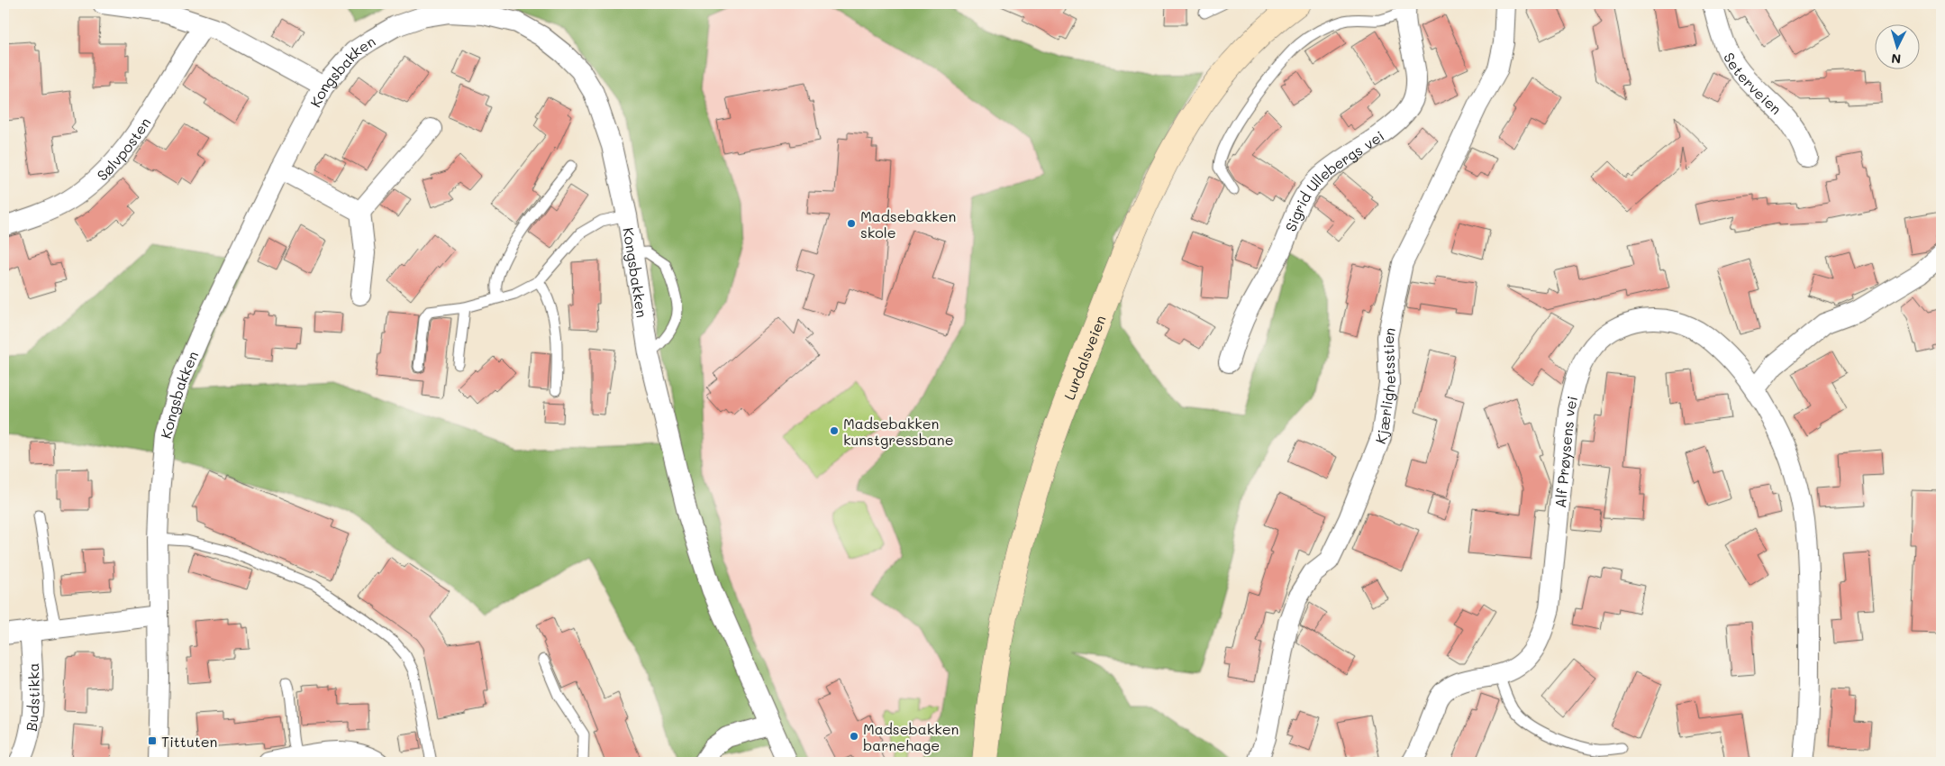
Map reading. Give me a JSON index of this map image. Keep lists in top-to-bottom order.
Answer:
{
  "streets": {
    "main road": ["Lurdalsveien"],
    "street": [
      "Kongsbakken",
      "Seterveien",
      "Sølvposten",
      "Sigrid Ullebergs vei",
      "Kjærlighetsstien",
      "Alf Prøysens vei",
      "Budstikka"
    ]
  },
  "places": {
    "other": ["Madsebakken skole", "Madsebakken kunstgressbane", "Madsebakken barnehage"],
    "transit": ["Tittuten"]
  },
  "north": "bottom"
}
